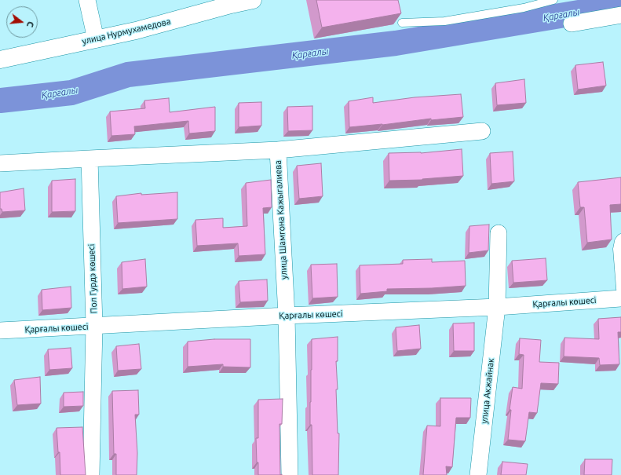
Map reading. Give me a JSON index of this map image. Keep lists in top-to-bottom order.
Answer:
{
  "streets": {
    "street": [
      "улица Нурмухамедова",
      "улица Шамгона Кажыгалиева",
      "Пол Гурдэ көшесі",
      "Қарғалы көшесі",
      "улица Акжайнак"
    ]
  },
  "crossings": [
    ["улица Шамгона Кажыгалиева", "Қарғалы көшесі"],
    ["Пол Гурдэ көшесі", "Қарғалы көшесі"],
    ["Қарғалы көшесі", "улица Акжайнак"]
  ],
  "water": ["Қарғалы"],
  "north": "right"
}
